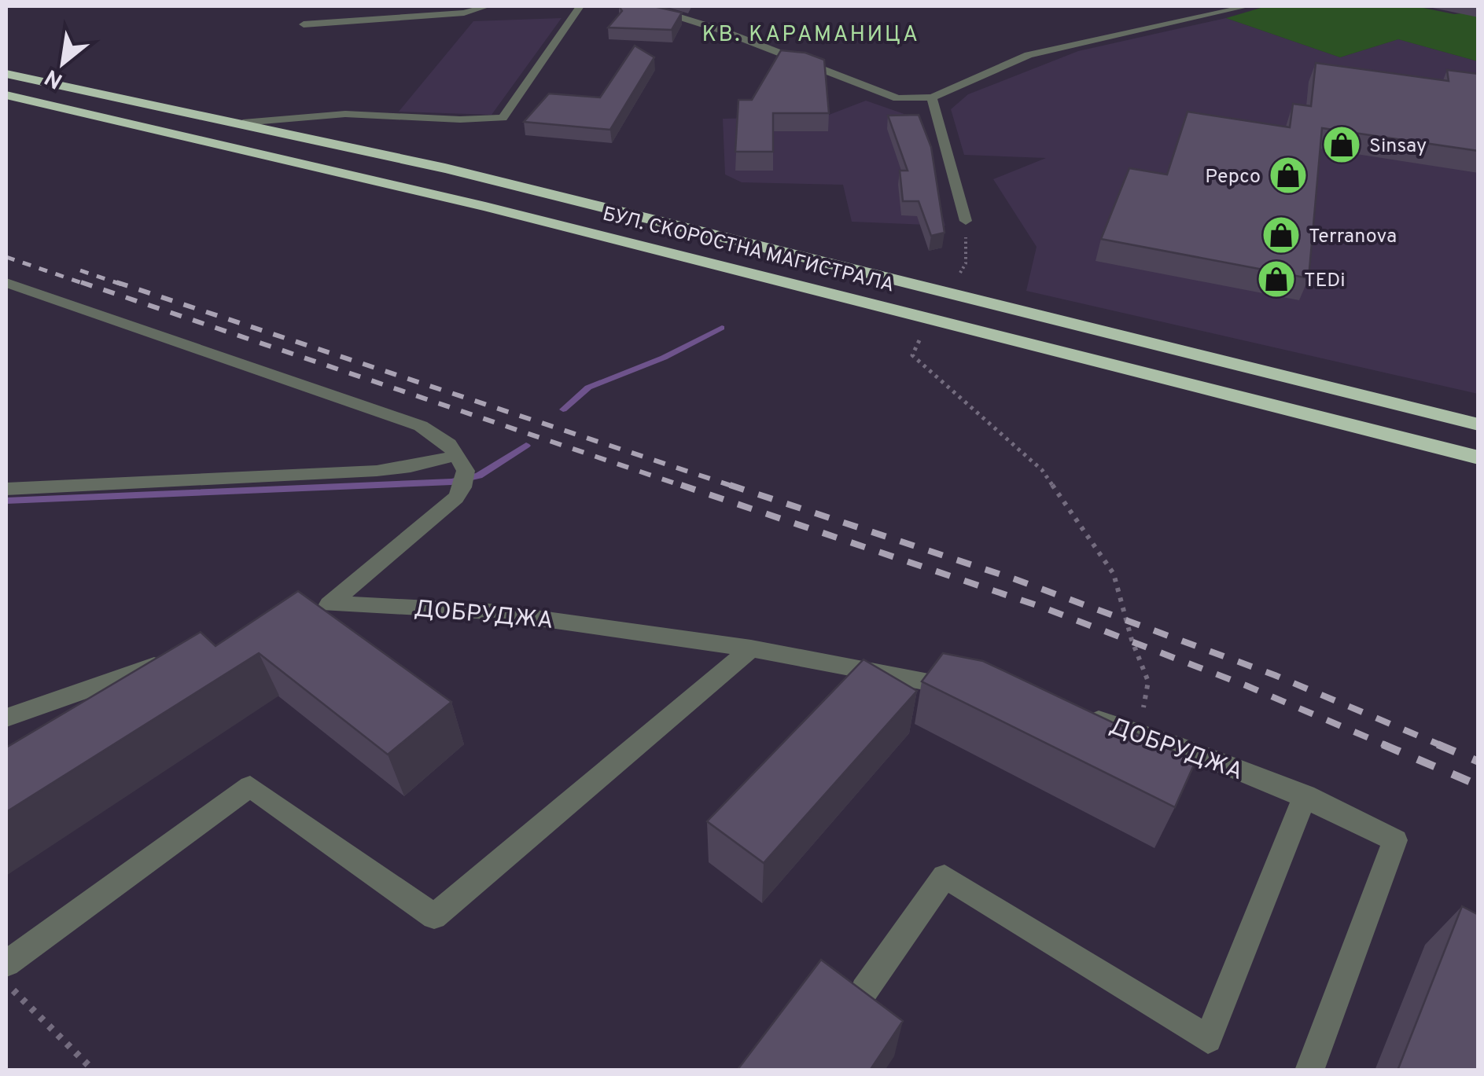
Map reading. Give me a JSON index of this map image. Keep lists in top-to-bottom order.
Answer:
{
  "streets": {
    "highway": ["БУЛ. СКОРОСТНА МАГИСТРАЛА"],
    "street": ["ДОБРУДЖА"]
  },
  "districts": ["КВ. КАРАМАНИЦА"],
  "places": {
    "shop": [
      "Sinsay",
      "Pepco",
      "Terranova",
      "TEDi"
    ]
  },
  "north": "bottom left"
}
